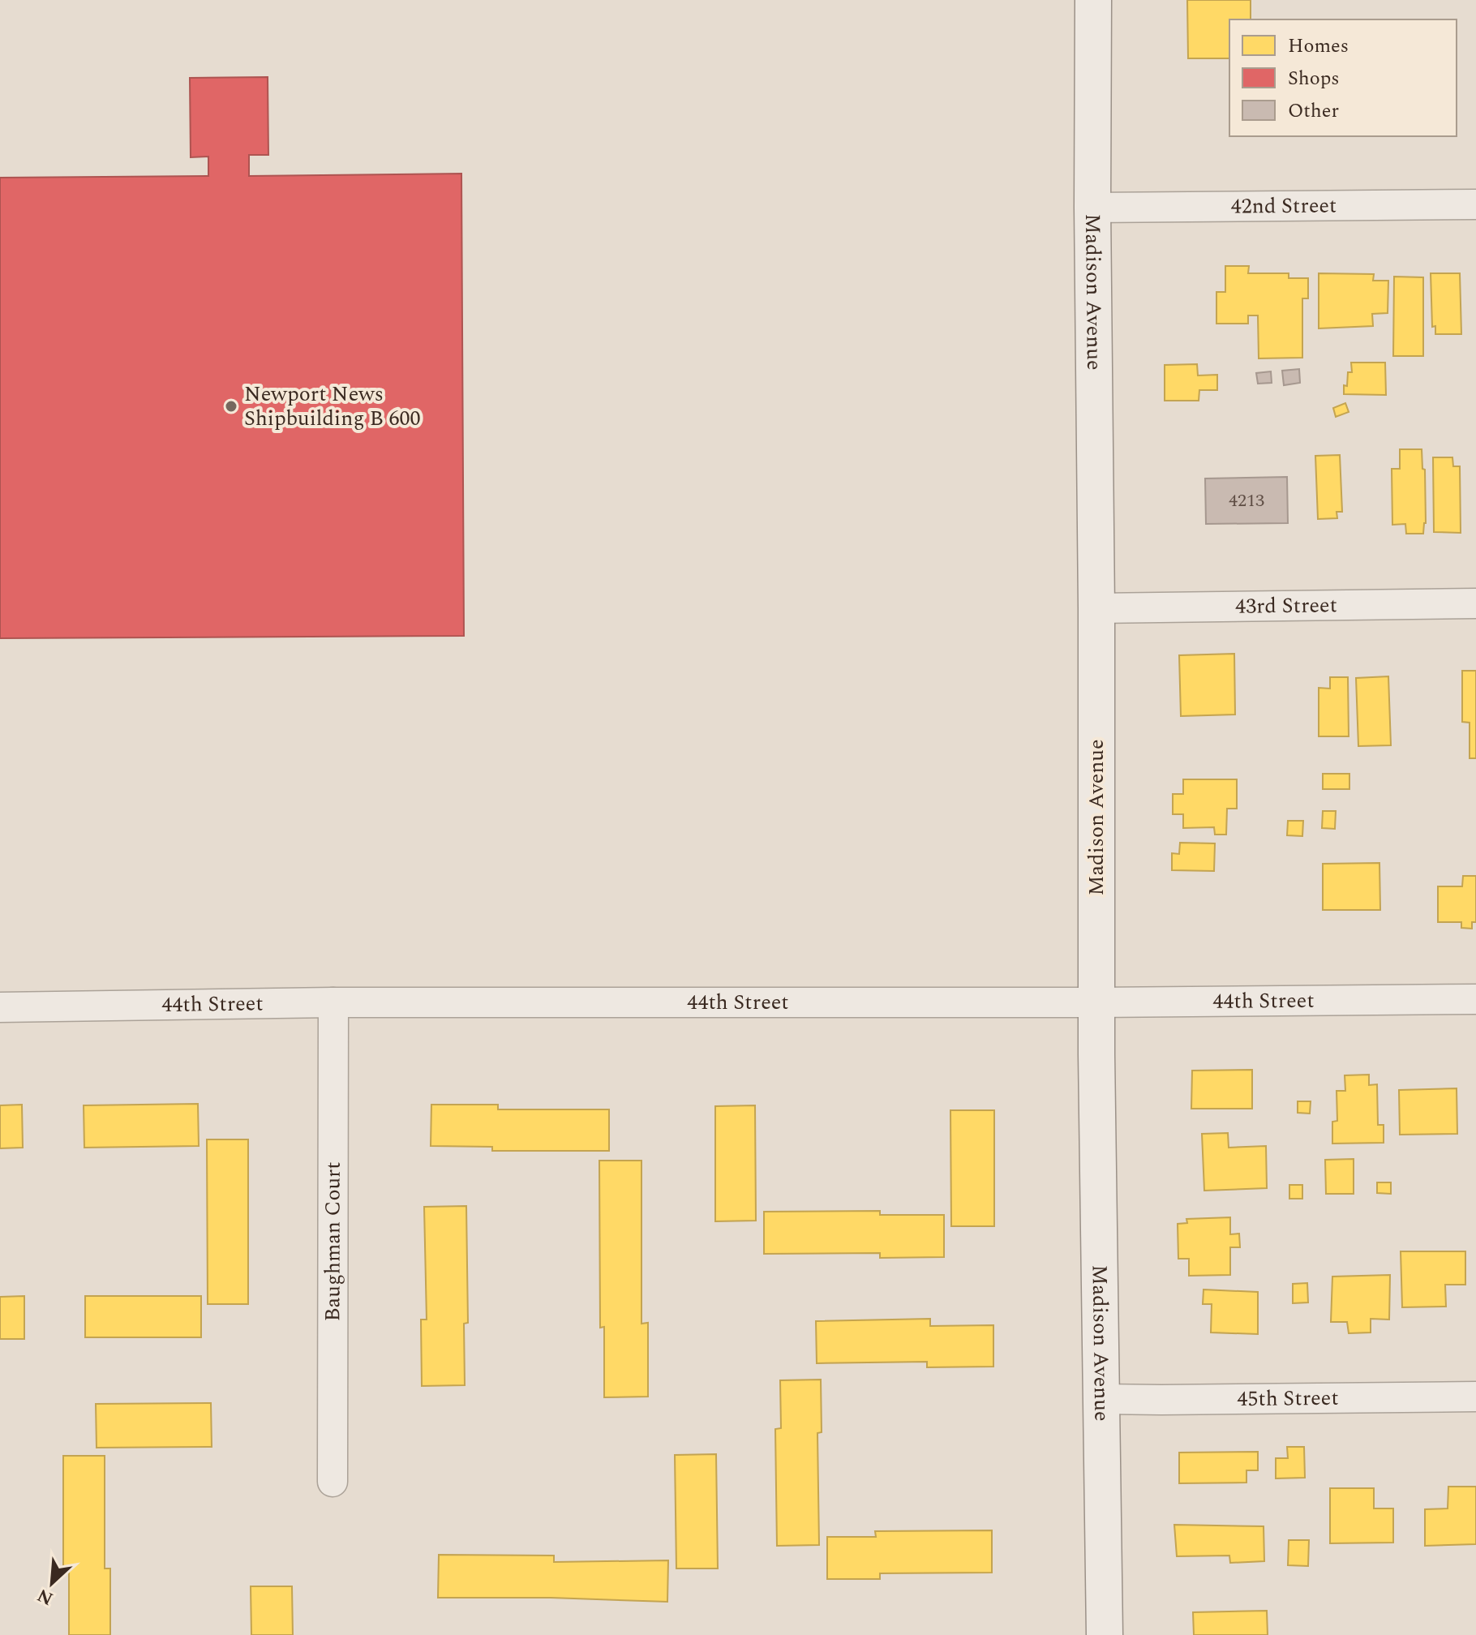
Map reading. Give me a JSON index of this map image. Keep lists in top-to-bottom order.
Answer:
{
  "streets": {
    "street": [
      "42nd Street",
      "Madison Avenue",
      "43rd Street",
      "44th Street",
      "Baughman Court",
      "45th Street"
    ]
  },
  "crossings": [
    ["42nd Street", "Madison Avenue"],
    ["Madison Avenue", "43rd Street"],
    ["Madison Avenue", "44th Street"],
    ["Madison Avenue", "45th Street"],
    ["44th Street", "Baughman Court"]
  ],
  "places": ["Newport News Shipbuilding B 600"],
  "house_numbers": ["4213"],
  "legend": ["Homes", "Shops", "Other"],
  "north": "bottom left"
}
